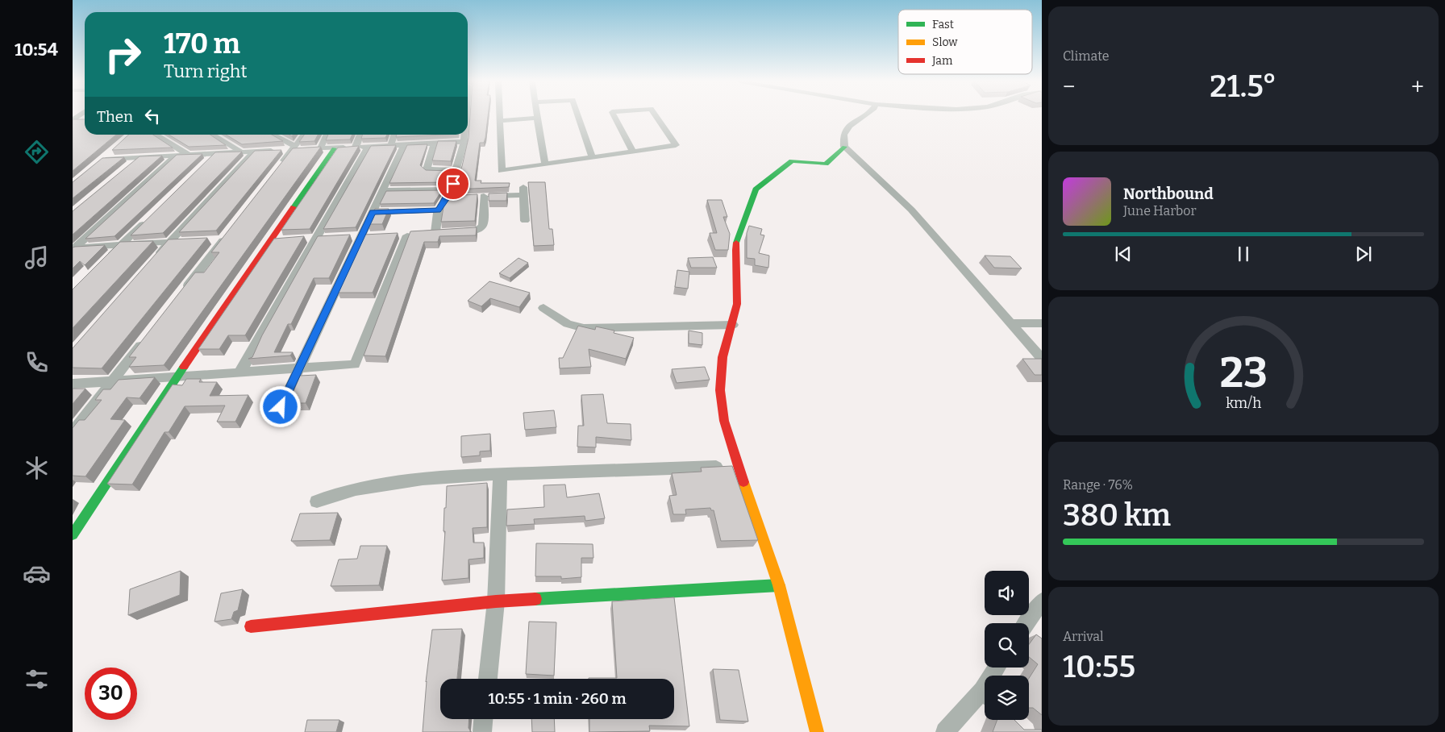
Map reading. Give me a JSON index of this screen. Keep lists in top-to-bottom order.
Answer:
{
  "legend": ["Fast", "Slow", "Jam"],
  "page": {
    "tabs": "10:54",
    "tile": [
      "Climate",
      ["Range · 76%", "380 km"],
      ["Arrival", "10:55"]
    ],
    "turn": ["170 m", "Turn right"],
    "heat": ["−", "21.5°", "+"],
    "then": "Then",
    "song": ["Northbound", "June Harbor"],
    "limit": "30",
    "trip": "10:55 · 1 min · 260 m",
    "gauge": ["23", "km/h"]
  }
}
